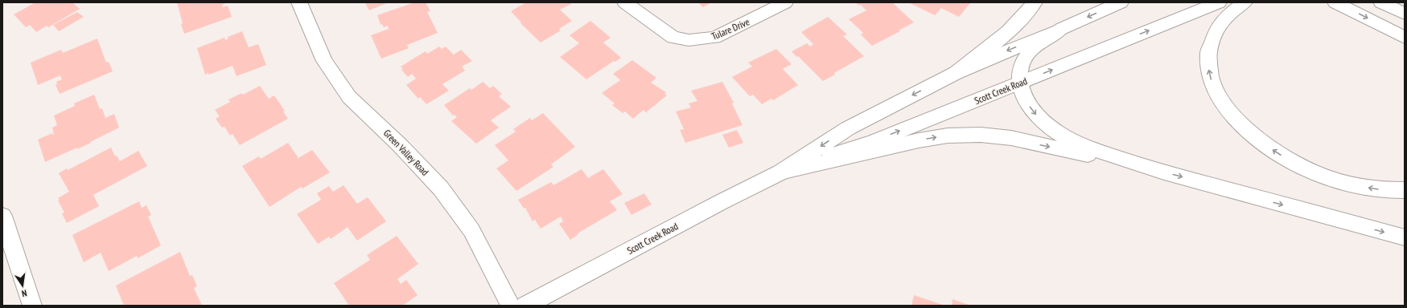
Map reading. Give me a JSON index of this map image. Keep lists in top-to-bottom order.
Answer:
{
  "streets": {
    "main road": ["Tulare Drive", "Scott Creek Road", "Green Valley Road"]
  },
  "north": "bottom"
}
